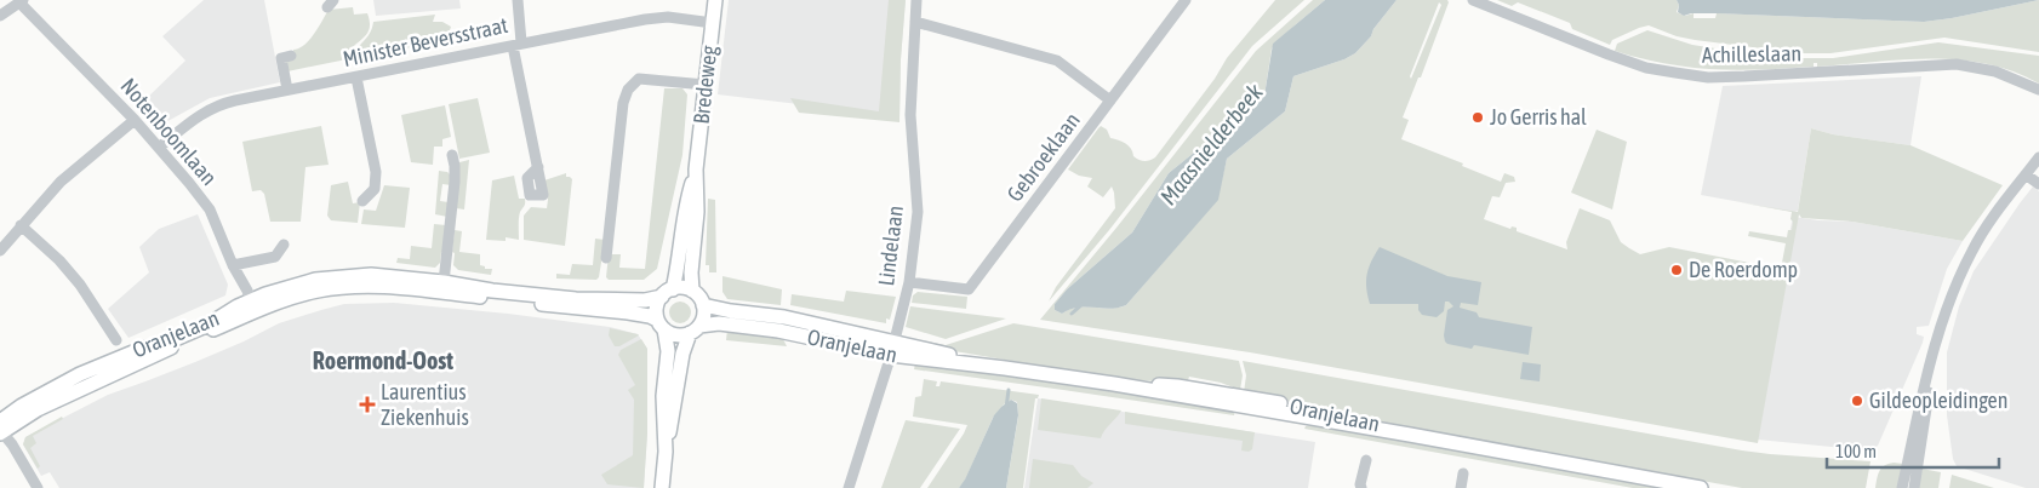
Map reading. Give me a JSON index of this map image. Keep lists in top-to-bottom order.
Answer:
{
  "streets": {
    "street": [
      "Minister Beversstraat",
      "Achilleslaan",
      "Bredeweg",
      "Notenboomlaan",
      "Gebroeklaan",
      "Lindelaan",
      "Oranjelaan"
    ]
  },
  "crossings": [
    ["Minister Beversstraat", "Bredeweg"],
    ["Minister Beversstraat", "Notenboomlaan"],
    ["Bredeweg", "Oranjelaan"],
    ["Notenboomlaan", "Oranjelaan"],
    ["Gebroeklaan", "Lindelaan"],
    ["Lindelaan", "Oranjelaan"]
  ],
  "districts": ["Roermond-Oost"],
  "water": ["Maasnielderbeek"],
  "places": {
    "other": ["Jo Gerris hal", "De Roerdomp", "Gildeopleidingen"],
    "health": ["Laurentius Ziekenhuis"]
  },
  "scale_bar": "100 m"
}
